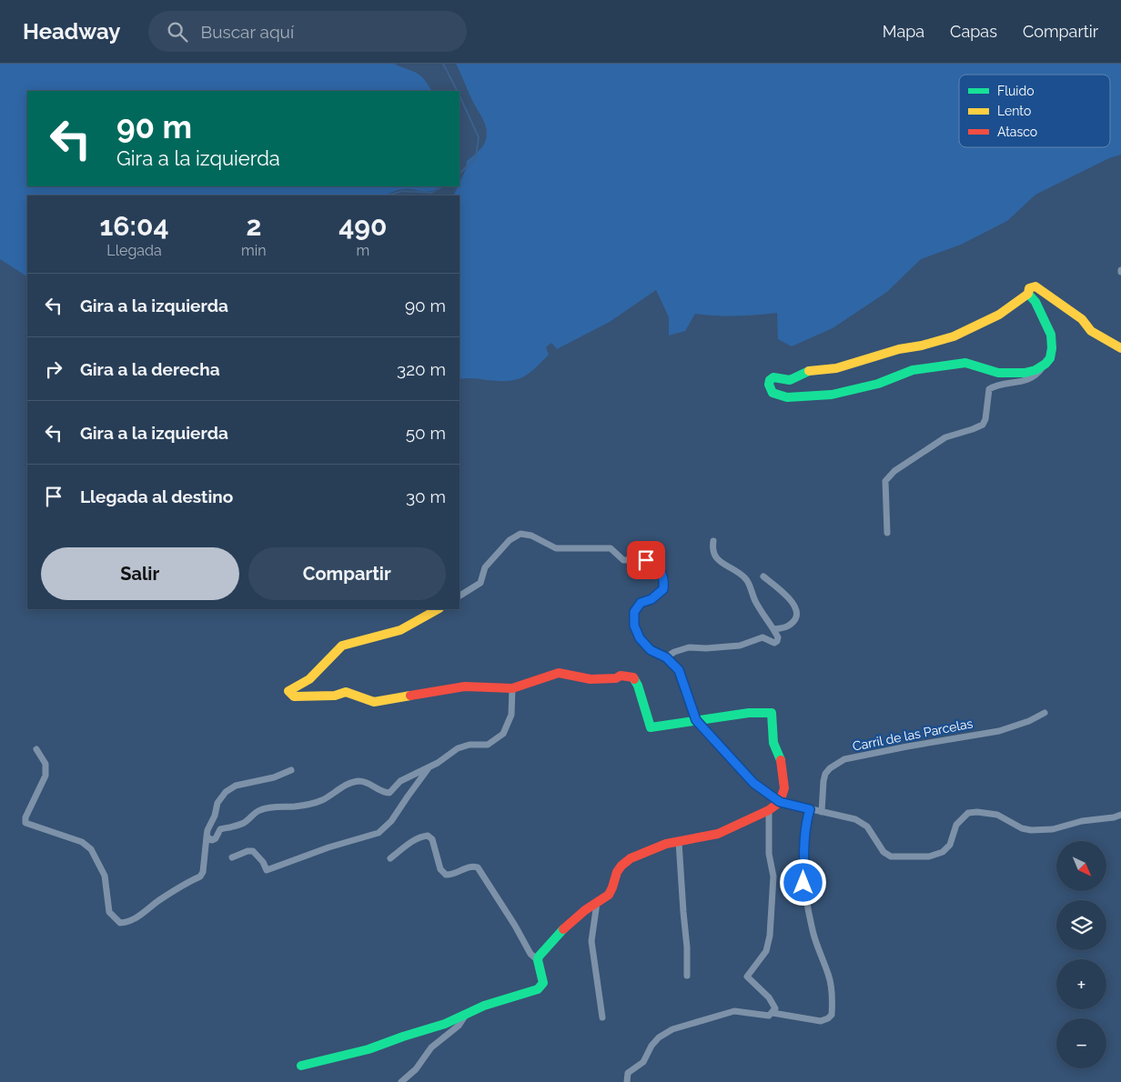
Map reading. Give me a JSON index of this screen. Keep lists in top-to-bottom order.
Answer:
{
  "streets": {
    "street": ["Carril de las Parcelas"]
  },
  "legend": ["Fluido", "Lento", "Atasco"],
  "north": "bottom right",
  "page": {
    "header": "Headway",
    "search": "Buscar aquí",
    "nav": ["Mapa", "Capas", "Compartir"],
    "turn": ["90 m", "Gira a la izquierda"],
    "eta": [
      "16:04",
      "Llegada",
      "2",
      "min",
      "490",
      "m"
    ],
    "list": [
      {
        "name": "Gira a la izquierda",
        "value": "90 m"
      },
      {
        "name": "Gira a la derecha",
        "value": "320 m"
      },
      {
        "name": "Gira a la izquierda",
        "value": "50 m"
      },
      {
        "name": "Llegada al destino",
        "value": "30 m"
      }
    ],
    "buttons": ["Salir", "Compartir"],
    "map_buttons": ["+", "−"]
  }
}
